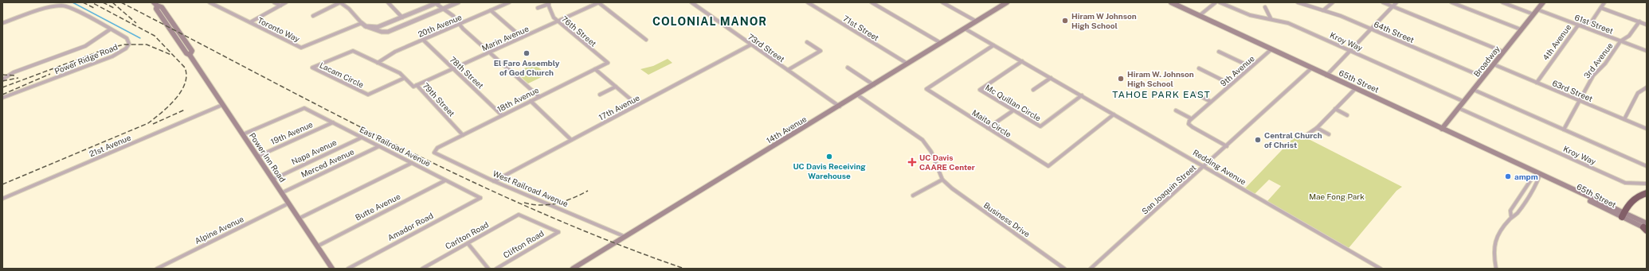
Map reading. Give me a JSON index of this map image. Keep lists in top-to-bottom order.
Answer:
{
  "streets": {
    "main road": [
      "Broadway",
      "65th Street",
      "14th Avenue",
      "Power Inn Road"
    ],
    "street": [
      "61st Street",
      "20th Avenue",
      "71st Street",
      "Toronto Way",
      "76th Street",
      "64th Street",
      "Marin Avenue",
      "Kroy Way",
      "4th Avenue",
      "73rd Street",
      "Power Ridge Road",
      "3rd Avenue",
      "9th Avenue",
      "78th Street",
      "Lacam Circle",
      "63rd Street",
      "79th Street",
      "18th Avenue",
      "Mc Quillan Circle",
      "17th Avenue",
      "Maita Circle",
      "19th Avenue",
      "21st Avenue",
      "East Railroad Avenue",
      "Napa Avenue",
      "Merced Avenue",
      "Redding Avenue",
      "West Railroad Avenue",
      "San Joaquin Street",
      "Butte Avenue",
      "Business Drive",
      "Amador Road",
      "Alpine Avenue",
      "Carlton Road",
      "Clifton Road"
    ]
  },
  "crossings": [
    ["61st Street", "4th Avenue"],
    ["61st Street", "3rd Avenue"],
    ["61st Street", "Broadway"],
    ["20th Avenue", "78th Street"],
    ["20th Avenue", "79th Street"],
    ["71st Street", "14th Avenue"],
    ["76th Street", "Marin Avenue"],
    ["76th Street", "18th Avenue"],
    ["64th Street", "Broadway"],
    ["Marin Avenue", "78th Street"],
    ["Marin Avenue", "79th Street"],
    ["Kroy Way", "Broadway"],
    ["4th Avenue", "63rd Street"],
    ["73rd Street", "17th Avenue"],
    ["73rd Street", "14th Avenue"],
    ["3rd Avenue", "63rd Street"],
    ["Broadway", "65th Street"],
    ["Broadway", "63rd Street"],
    ["9th Avenue", "65th Street"],
    ["78th Street", "18th Avenue"],
    ["Lacam Circle", "79th Street"],
    ["65th Street", "San Joaquin Street"],
    ["79th Street", "18th Avenue"],
    ["18th Avenue", "West Railroad Avenue"],
    ["Mc Quillan Circle", "Redding Avenue"],
    ["17th Avenue", "West Railroad Avenue"],
    ["Maita Circle", "Redding Avenue"],
    ["14th Avenue", "Redding Avenue"],
    ["14th Avenue", "West Railroad Avenue"],
    ["14th Avenue", "Business Drive"],
    ["19th Avenue", "East Railroad Avenue"],
    ["19th Avenue", "Power Inn Road"],
    ["21st Avenue", "Power Inn Road"],
    ["East Railroad Avenue", "Napa Avenue"],
    ["East Railroad Avenue", "Power Inn Road"],
    ["East Railroad Avenue", "Merced Avenue"],
    ["East Railroad Avenue", "Butte Avenue"],
    ["East Railroad Avenue", "Amador Road"],
    ["Napa Avenue", "Power Inn Road"],
    ["Power Inn Road", "Merced Avenue"],
    ["Power Inn Road", "Butte Avenue"],
    ["Power Inn Road", "Alpine Avenue"],
    ["Redding Avenue", "San Joaquin Street"],
    ["Carlton Road", "Clifton Road"]
  ],
  "districts": ["COLONIAL MANOR", "TAHOE PARK EAST"],
  "parks": ["Mae Fong Park"],
  "places": {
    "other": [
      "Hiram W Johnson High School",
      "El Faro Assembly of God Church",
      "Hiram W. Johnson High School",
      "Central Church of Christ",
      "UC Davis Receiving Warehouse",
      "ampm"
    ],
    "health": ["UC Davis CAARE Center"]
  }
}
